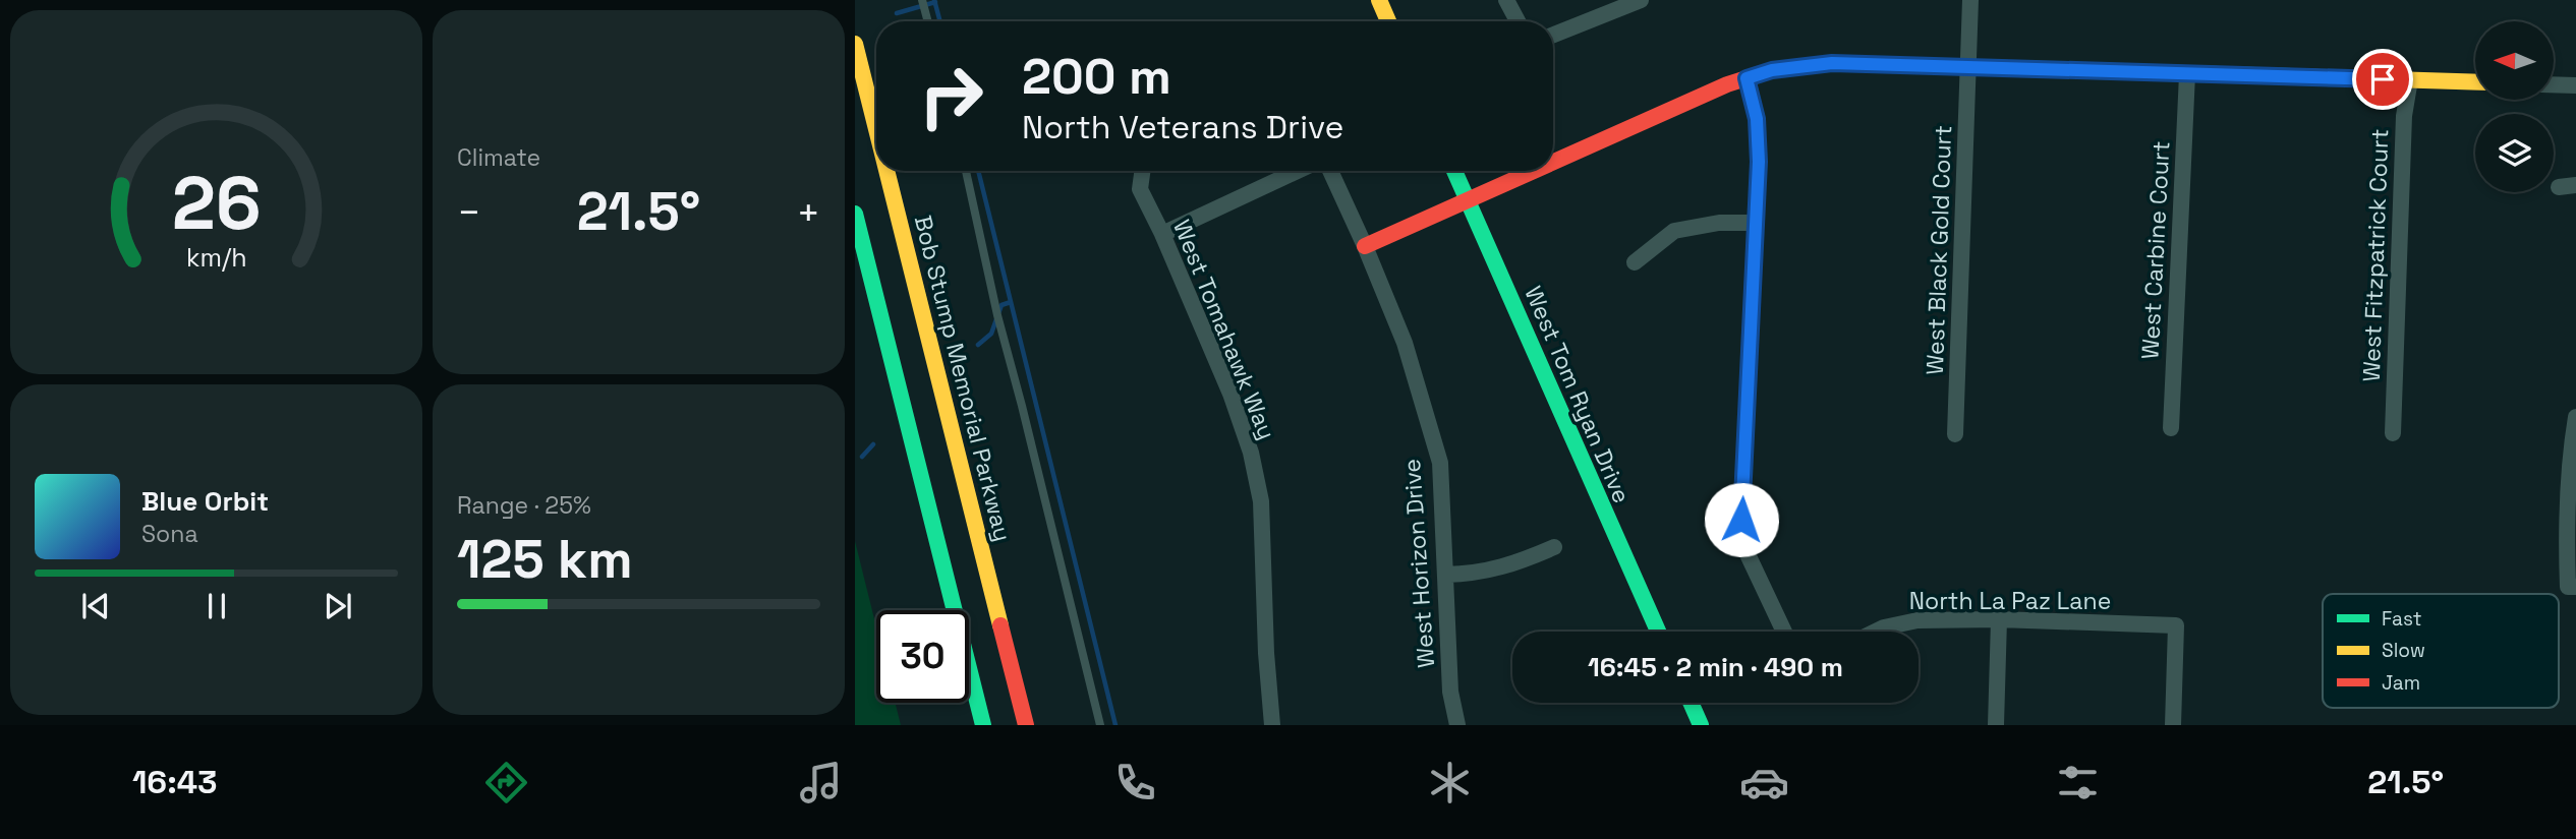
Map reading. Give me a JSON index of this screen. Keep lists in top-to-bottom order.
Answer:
{
  "streets": {
    "main road": ["Bob Stump Memorial Parkway", "West Tom Ryan Drive"],
    "street": [
      "West Black Gold Court",
      "West Carbine Court",
      "West Fitzpatrick Court",
      "West Tomahawk Way",
      "West Horizon Drive",
      "North La Paz Lane"
    ]
  },
  "legend": ["Fast", "Slow", "Jam"],
  "north": "left",
  "page": {
    "tile": [
      "Climate",
      ["Range · 25%", "125 km"]
    ],
    "turn": ["200 m", "North Veterans Drive"],
    "heat": ["−", "21.5°", "+"],
    "song": ["Blue Orbit", "Sona"],
    "limit": "30",
    "trip": "16:45 · 2 min · 490 m",
    "tabs": ["16:43", "21.5°"],
    "gauge": ["26", "km/h"]
  }
}
